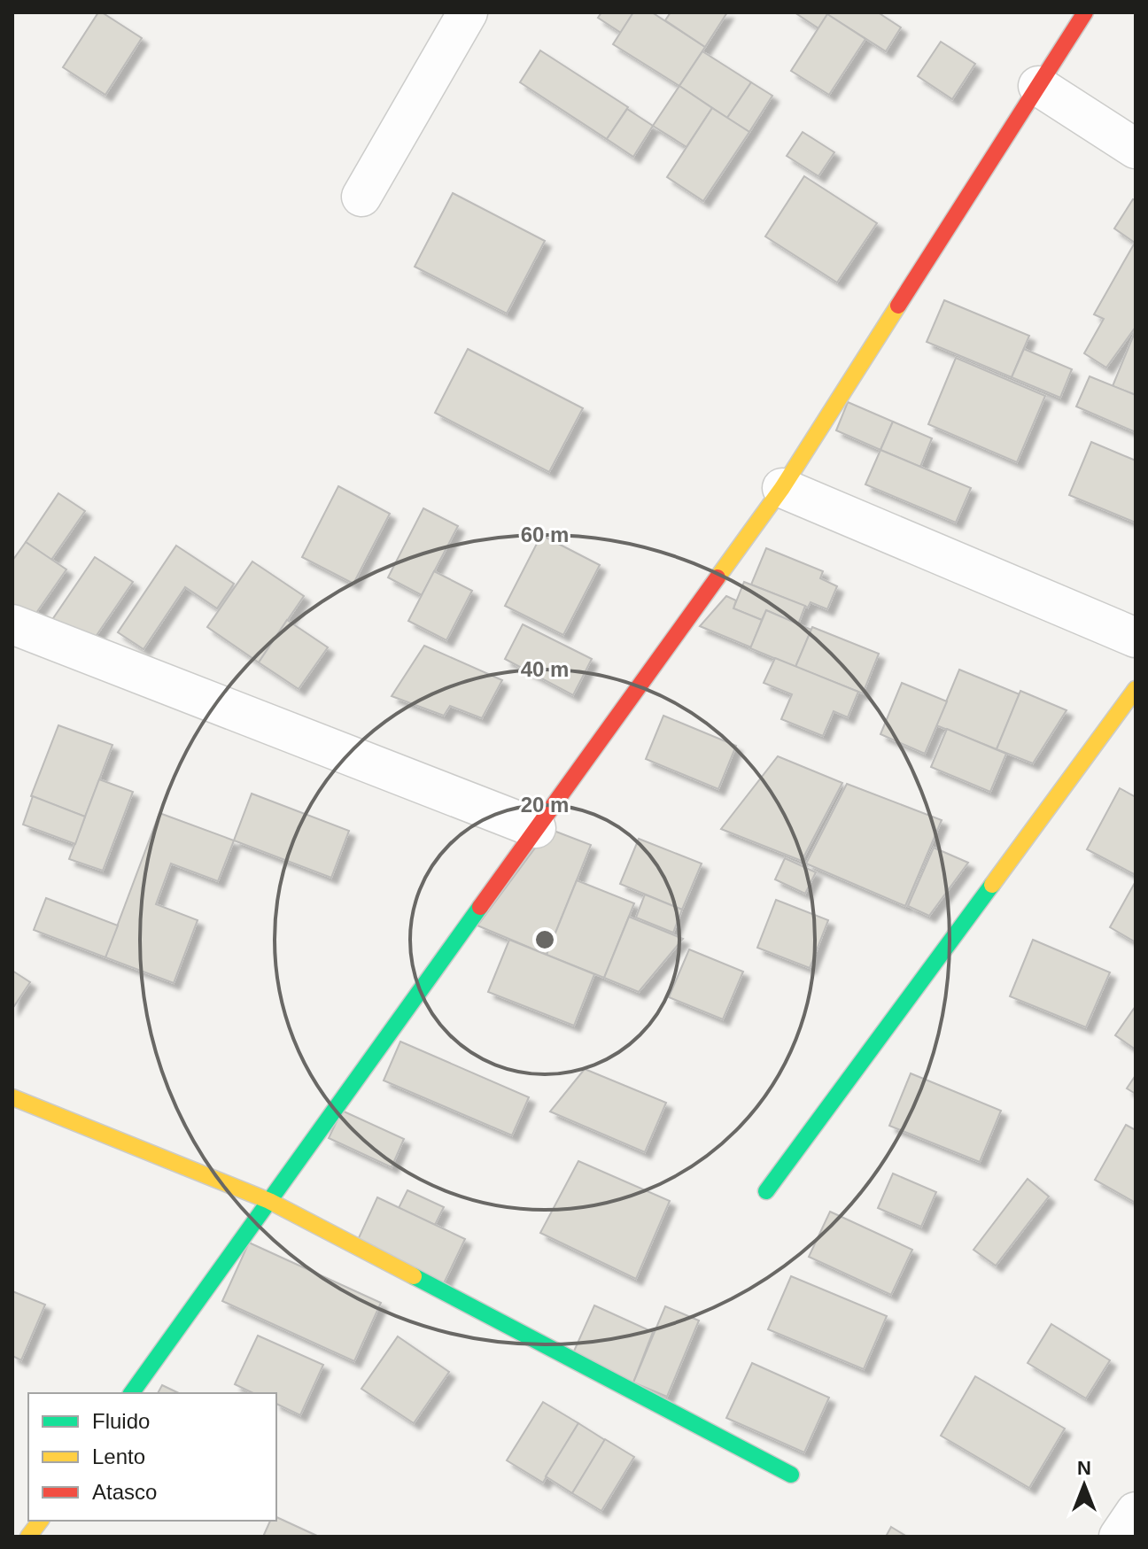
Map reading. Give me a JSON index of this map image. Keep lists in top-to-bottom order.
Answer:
{
  "legend": ["Fluido", "Lento", "Atasco"],
  "north": "top",
  "rings": ["60 m", "40 m", "20 m"]
}
